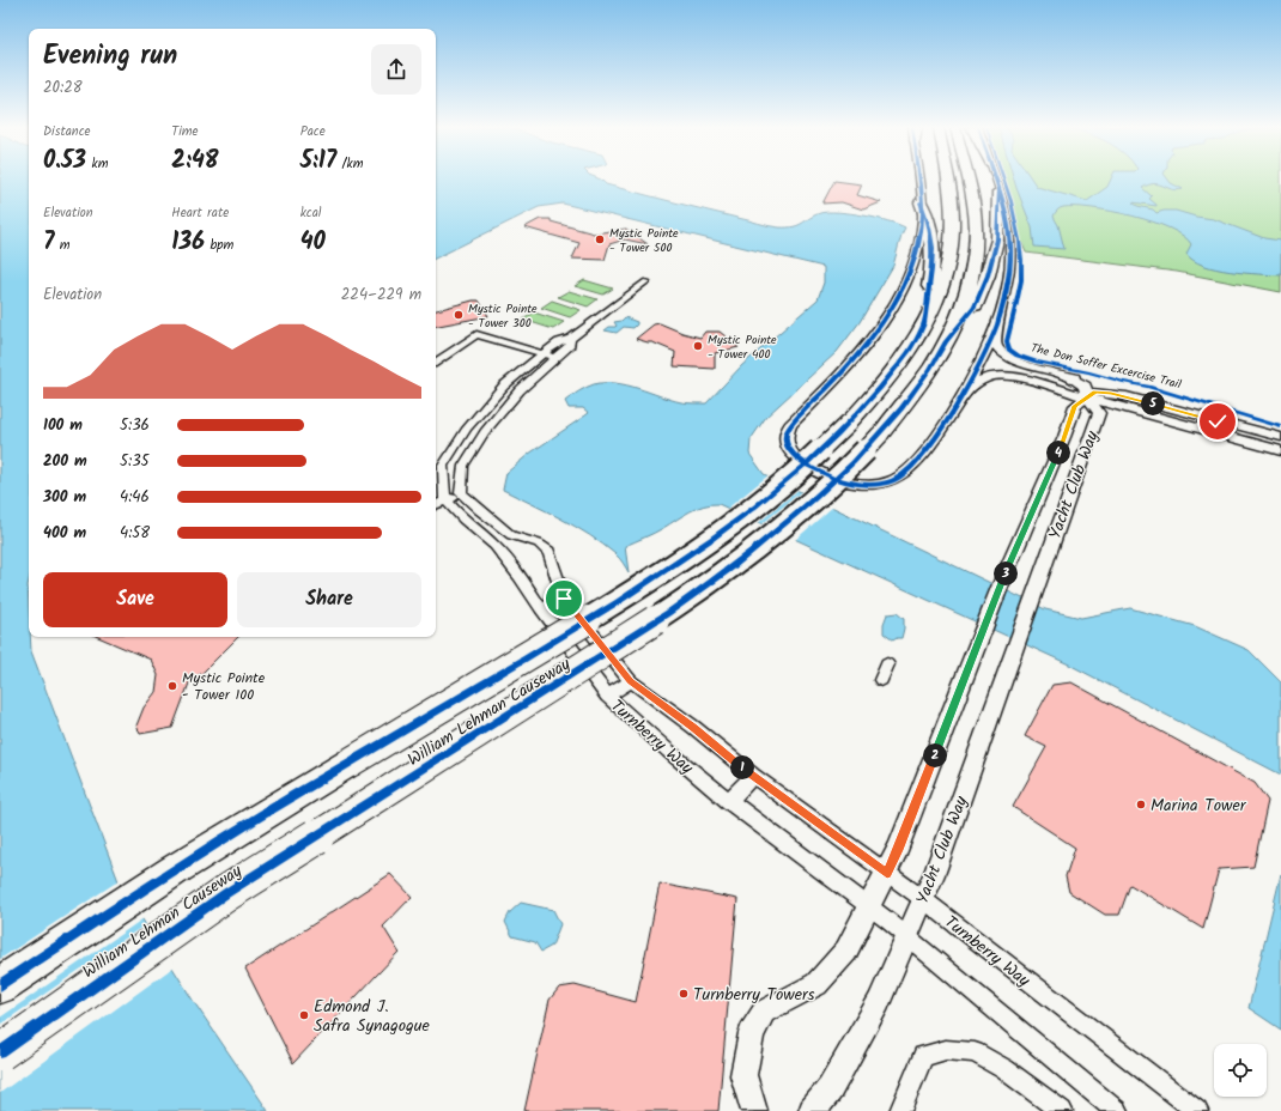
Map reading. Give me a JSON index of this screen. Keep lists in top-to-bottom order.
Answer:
{
  "streets": {
    "highway": ["William Lehman Causeway"],
    "street": ["Yacht Club Way", "Turnberry Way"],
    "cycle path": ["The Don Soffer Excercise Trail"]
  },
  "crossings": [
    ["Yacht Club Way", "Turnberry Way"]
  ],
  "places": [
    "Mystic Pointe - Tower 500",
    "Mystic Pointe - Tower 300",
    "Mystic Pointe - Tower 400",
    "Mystic Pointe - Tower 100",
    "Marina Tower",
    "Turnberry Towers",
    "Edmond J. Safra Synagogue"
  ],
  "page": {
    "heading": ["Evening run", "20:28"],
    "stats": [
      ["Distance", "0.53 km"],
      ["Time", "2:48"],
      ["Pace", "5:17 /km"],
      ["Elevation", "7 m"],
      ["Heart rate", "136 bpm"],
      ["kcal", "40"]
    ],
    "chart": ["Elevation", "224–229 m"],
    "pins": [
      "5",
      "4",
      "3",
      "2",
      "1"
    ],
    "list": [
      {
        "name": "100 m",
        "note": "5:36"
      },
      {
        "name": "200 m",
        "note": "5:35"
      },
      {
        "name": "300 m",
        "note": "4:46"
      },
      {
        "name": "400 m",
        "note": "4:58"
      }
    ],
    "buttons": ["Save", "Share"]
  }
}
